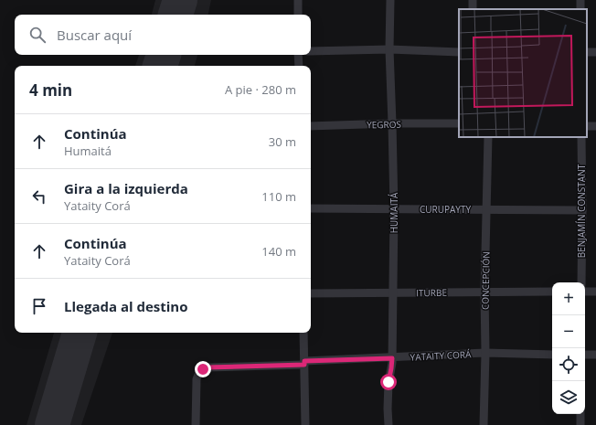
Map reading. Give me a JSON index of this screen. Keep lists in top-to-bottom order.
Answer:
{
  "streets": {
    "street": [
      "YEGROS",
      "CURUPAYTY",
      "BENJAMÍN CONSTANT",
      "HUMAITÁ",
      "CONCEPCIÓN",
      "ITURBE",
      "YATAITY CORÁ"
    ]
  },
  "crossings": [
    ["YEGROS", "HUMAITÁ"],
    ["CURUPAYTY", "BENJAMÍN CONSTANT"],
    ["CURUPAYTY", "HUMAITÁ"],
    ["CURUPAYTY", "CONCEPCIÓN"],
    ["HUMAITÁ", "ITURBE"],
    ["HUMAITÁ", "YATAITY CORÁ"],
    ["CONCEPCIÓN", "ITURBE"],
    ["CONCEPCIÓN", "YATAITY CORÁ"]
  ],
  "page": {
    "search": "Buscar aquí",
    "heading": ["4 min", "A pie · 280 m"],
    "list": [
      ["Continúa", "Humaitá", "30 m"],
      ["Gira a la izquierda", "Yataity Corá", "110 m"],
      ["Continúa", "Yataity Corá", "140 m"],
      "Llegada al destino"
    ],
    "map_buttons": ["+", "−"]
  }
}
